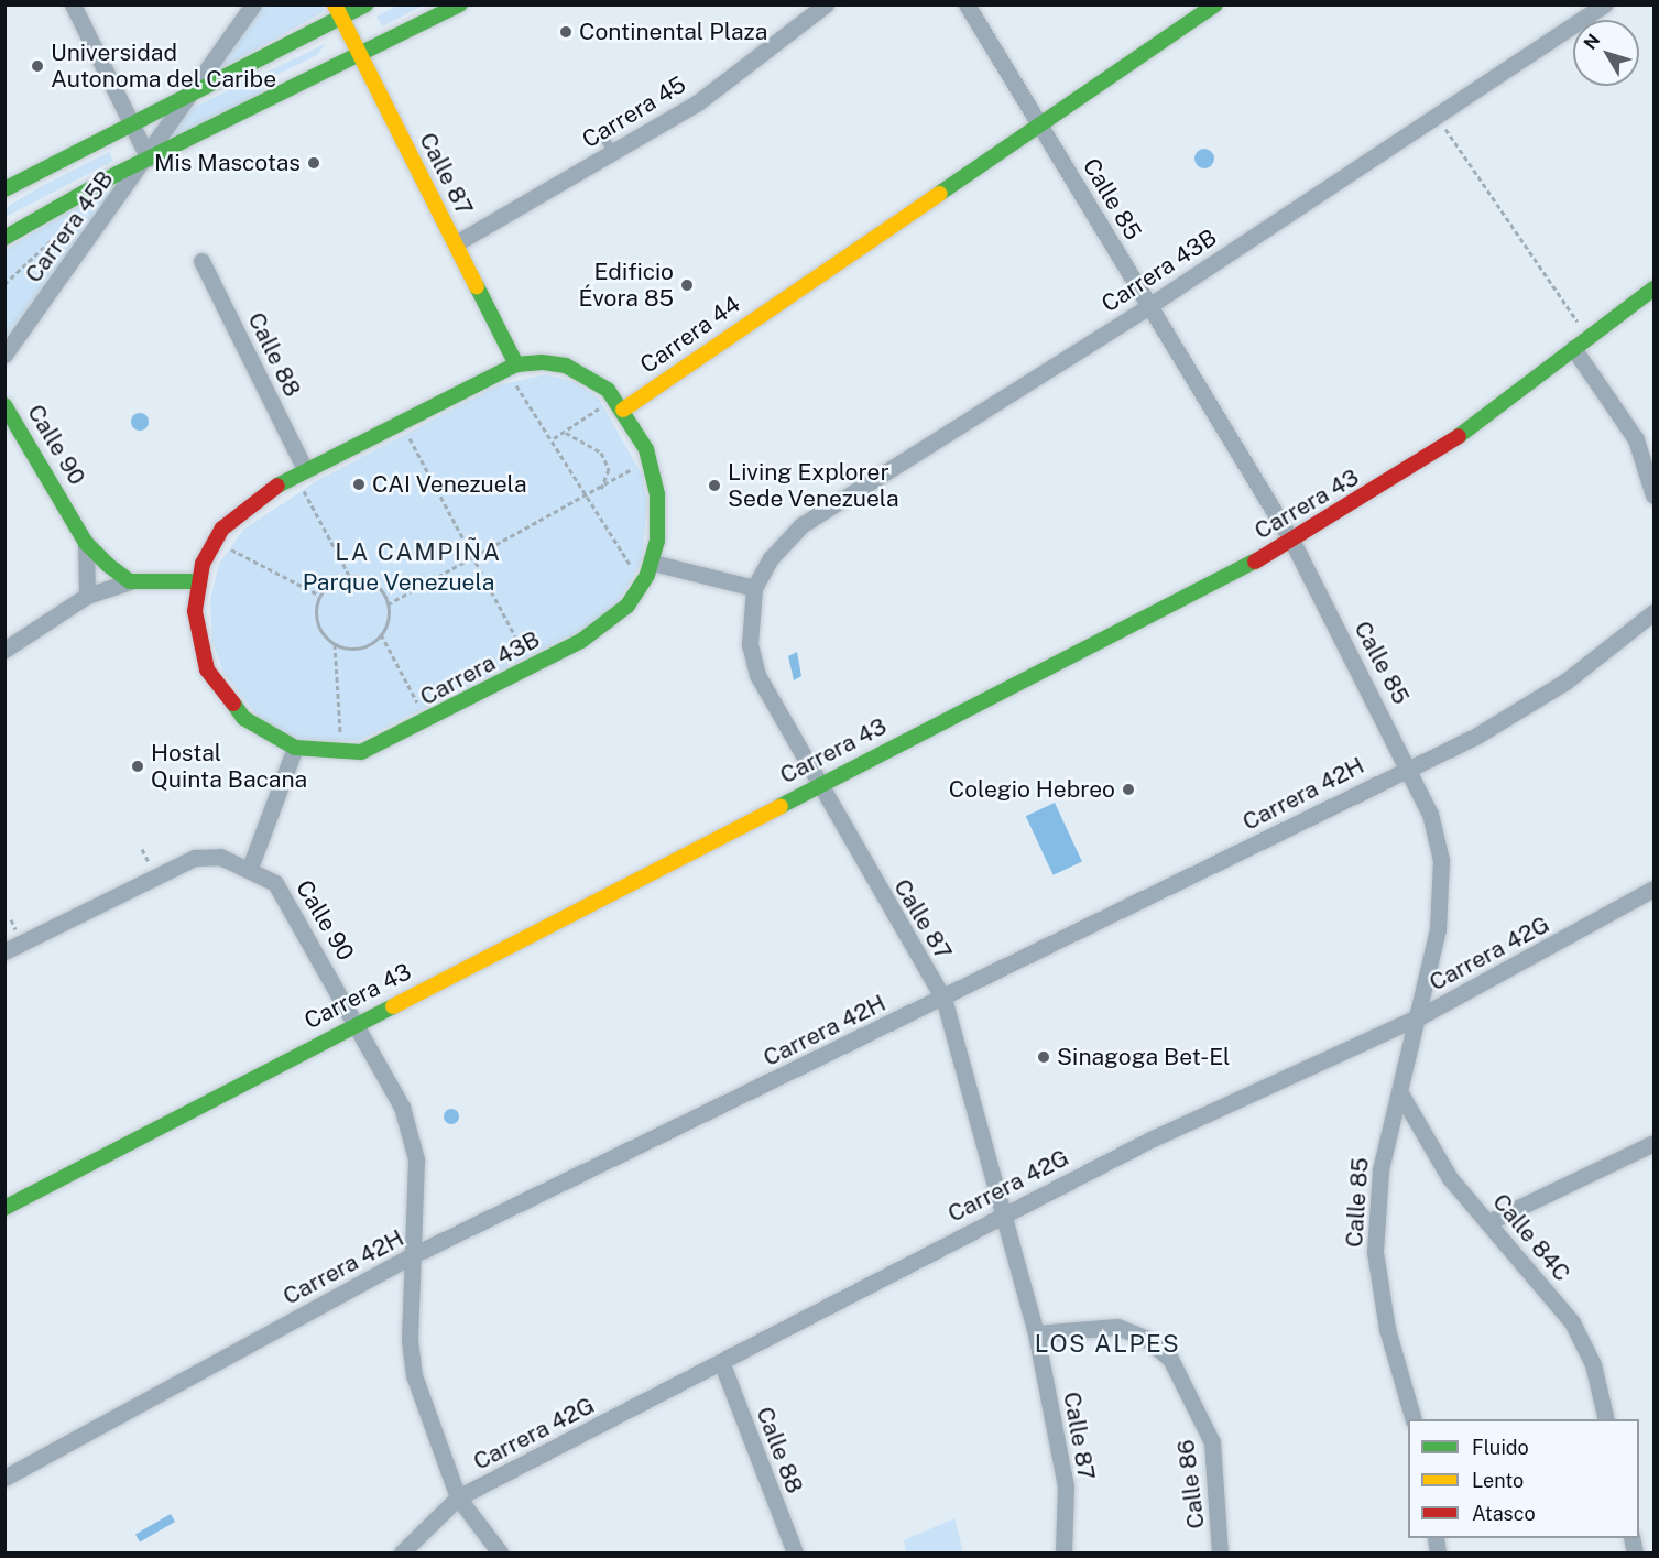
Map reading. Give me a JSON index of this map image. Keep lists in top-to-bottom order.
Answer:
{
  "streets": {
    "street": [
      "Carrera 45",
      "Calle 87",
      "Calle 85",
      "Carrera 45B",
      "Carrera 43B",
      "Carrera 44",
      "Calle 88",
      "Calle 90",
      "Carrera 43",
      "Carrera 42H",
      "Carrera 42G",
      "Calle 84C",
      "Calle 86"
    ]
  },
  "crossings": [
    ["Carrera 45", "Calle 87"],
    ["Calle 87", "Carrera 43B"],
    ["Calle 87", "Carrera 43"],
    ["Calle 87", "Carrera 42H"],
    ["Calle 87", "Carrera 42G"],
    ["Calle 87", "Calle 86"],
    ["Calle 85", "Carrera 43B"],
    ["Calle 85", "Carrera 44"],
    ["Calle 85", "Carrera 43"],
    ["Calle 85", "Carrera 42H"],
    ["Calle 85", "Carrera 42G"],
    ["Calle 85", "Calle 84C"],
    ["Calle 88", "Carrera 42G"],
    ["Calle 90", "Carrera 43"],
    ["Calle 90", "Carrera 42H"],
    ["Calle 90", "Carrera 42G"]
  ],
  "districts": ["LA CAMPIÑA", "LOS ALPES"],
  "parks": ["Parque Venezuela"],
  "places": [
    "Continental Plaza",
    "Universidad Autonoma del Caribe",
    "Mis Mascotas",
    "Edificio Évora 85",
    "CAI Venezuela",
    "Living Explorer Sede Venezuela",
    "Hostal Quinta Bacana",
    "Colegio Hebreo",
    "Sinagoga Bet-El"
  ],
  "legend": ["Fluido", "Lento", "Atasco"],
  "north": "top left"
}
